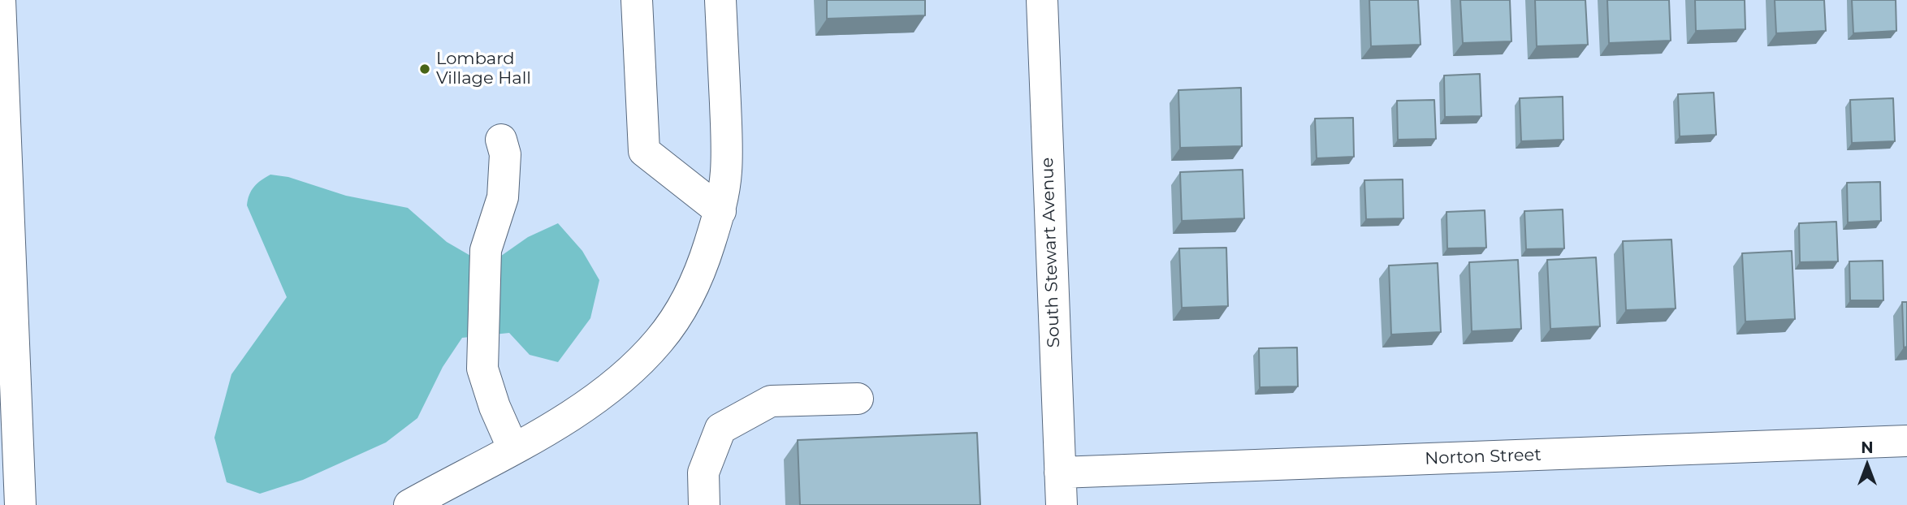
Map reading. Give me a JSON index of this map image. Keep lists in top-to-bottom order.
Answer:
{
  "streets": {
    "street": ["South Stewart Avenue", "Norton Street"]
  },
  "crossings": [
    ["South Stewart Avenue", "Norton Street"]
  ],
  "places": ["Lombard Village Hall"],
  "north": "top"
}
